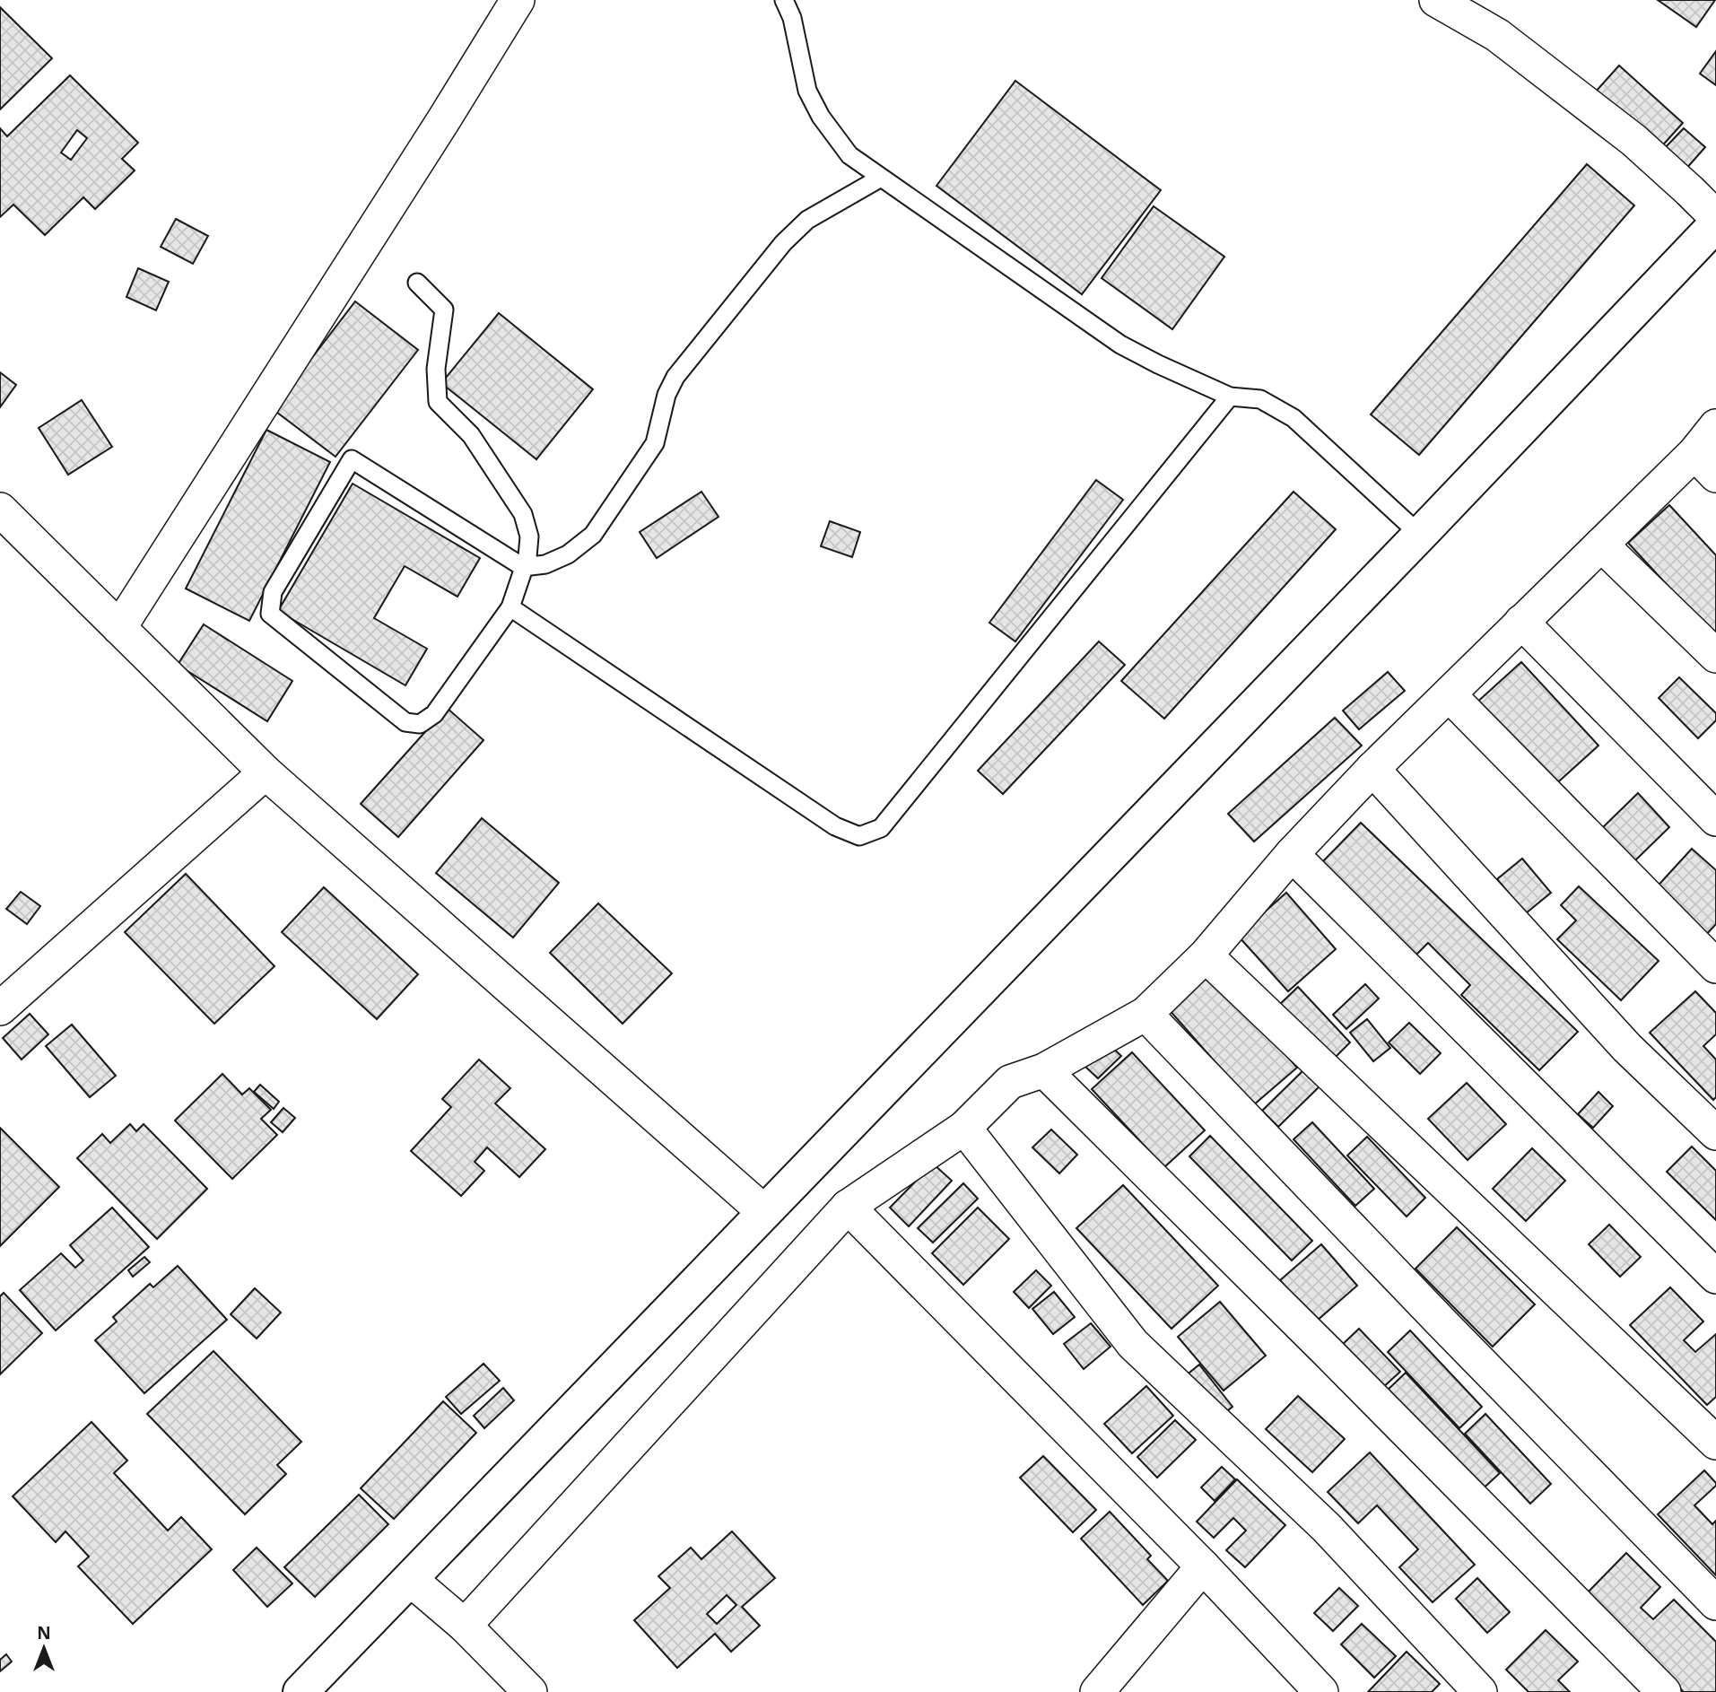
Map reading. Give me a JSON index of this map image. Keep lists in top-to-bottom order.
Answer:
{
  "north": "top"
}
